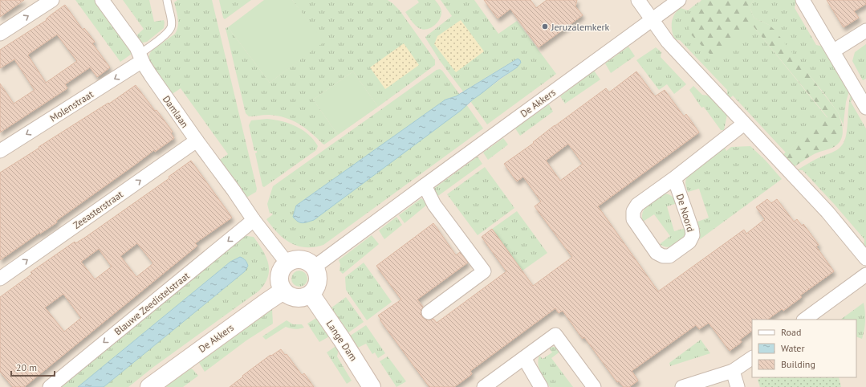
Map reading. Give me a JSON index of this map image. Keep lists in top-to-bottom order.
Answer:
{
  "streets": {
    "street": [
      "De Akkers",
      "Molenstraat",
      "Damlaan",
      "Zeeasterstraat",
      "De Noord",
      "Blauwe Zeedistelstraat",
      "Lange Dam"
    ]
  },
  "crossings": [
    ["De Akkers", "Lange Dam"],
    ["Molenstraat", "Damlaan"],
    ["Damlaan", "Zeeasterstraat"],
    ["Damlaan", "Blauwe Zeedistelstraat"]
  ],
  "one_way": ["Zeeasterstraat", "Blauwe Zeedistelstraat"],
  "places": ["Jeruzalemkerk"],
  "legend": ["Road", "Water", "Building"],
  "scale_bar": "20 m"
}
